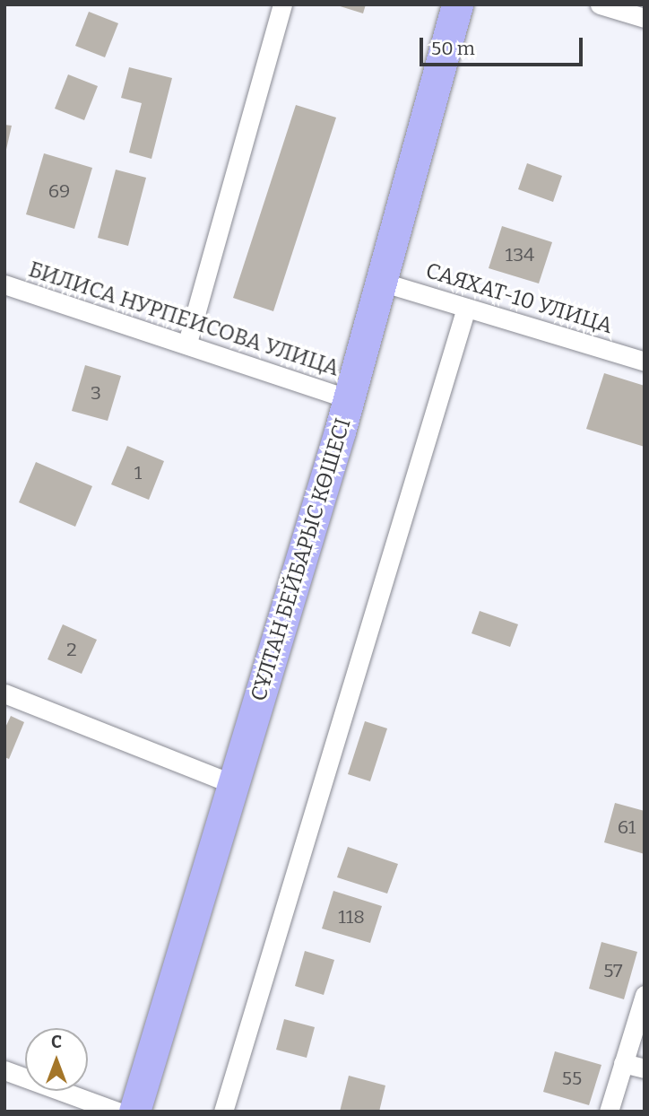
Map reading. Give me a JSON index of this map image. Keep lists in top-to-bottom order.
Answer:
{
  "streets": {
    "main road": ["СҰЛТАН БЕЙБАРЫС КӨШЕСІ"],
    "street": ["САЯХАТ-10 УЛИЦА", "БИЛИСА НУРПЕИСОВА УЛИЦА"]
  },
  "crossings": [
    ["САЯХАТ-10 УЛИЦА", "СҰЛТАН БЕЙБАРЫС КӨШЕСІ"],
    ["БИЛИСА НУРПЕИСОВА УЛИЦА", "СҰЛТАН БЕЙБАРЫС КӨШЕСІ"]
  ],
  "house_numbers": [
    "69",
    "134",
    "3",
    "1",
    "2",
    "61",
    "118",
    "57",
    "55"
  ],
  "scale_bar": "50 m",
  "north": "top"
}
